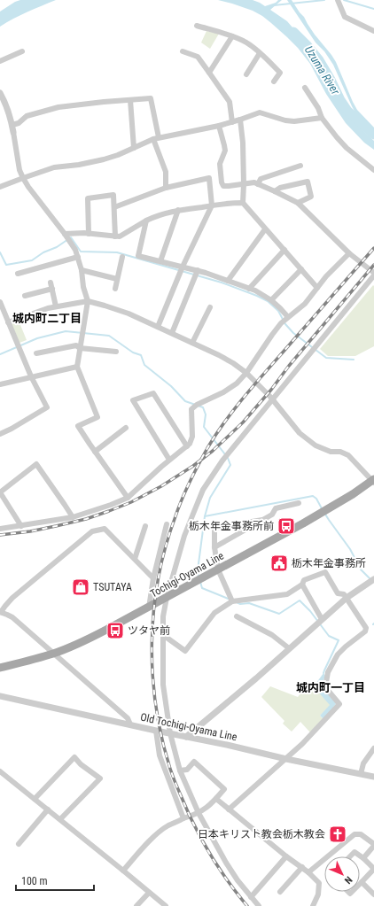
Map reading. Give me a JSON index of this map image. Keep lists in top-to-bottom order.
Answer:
{
  "streets": {
    "main road": ["Tochigi-Oyama Line"],
    "street": ["Old Tochigi-Oyama Line"]
  },
  "districts": ["城内町二丁目", "城内町一丁目"],
  "water": ["Uzuma River"],
  "places": {
    "bus stop": ["栃木年金事務所前", "ツタヤ前"],
    "public building": ["栃木年金事務所"],
    "shop": ["TSUTAYA"],
    "church": ["日本キリスト教会栃木教会"]
  },
  "scale_bar": "100 m",
  "north": "bottom right"
}
